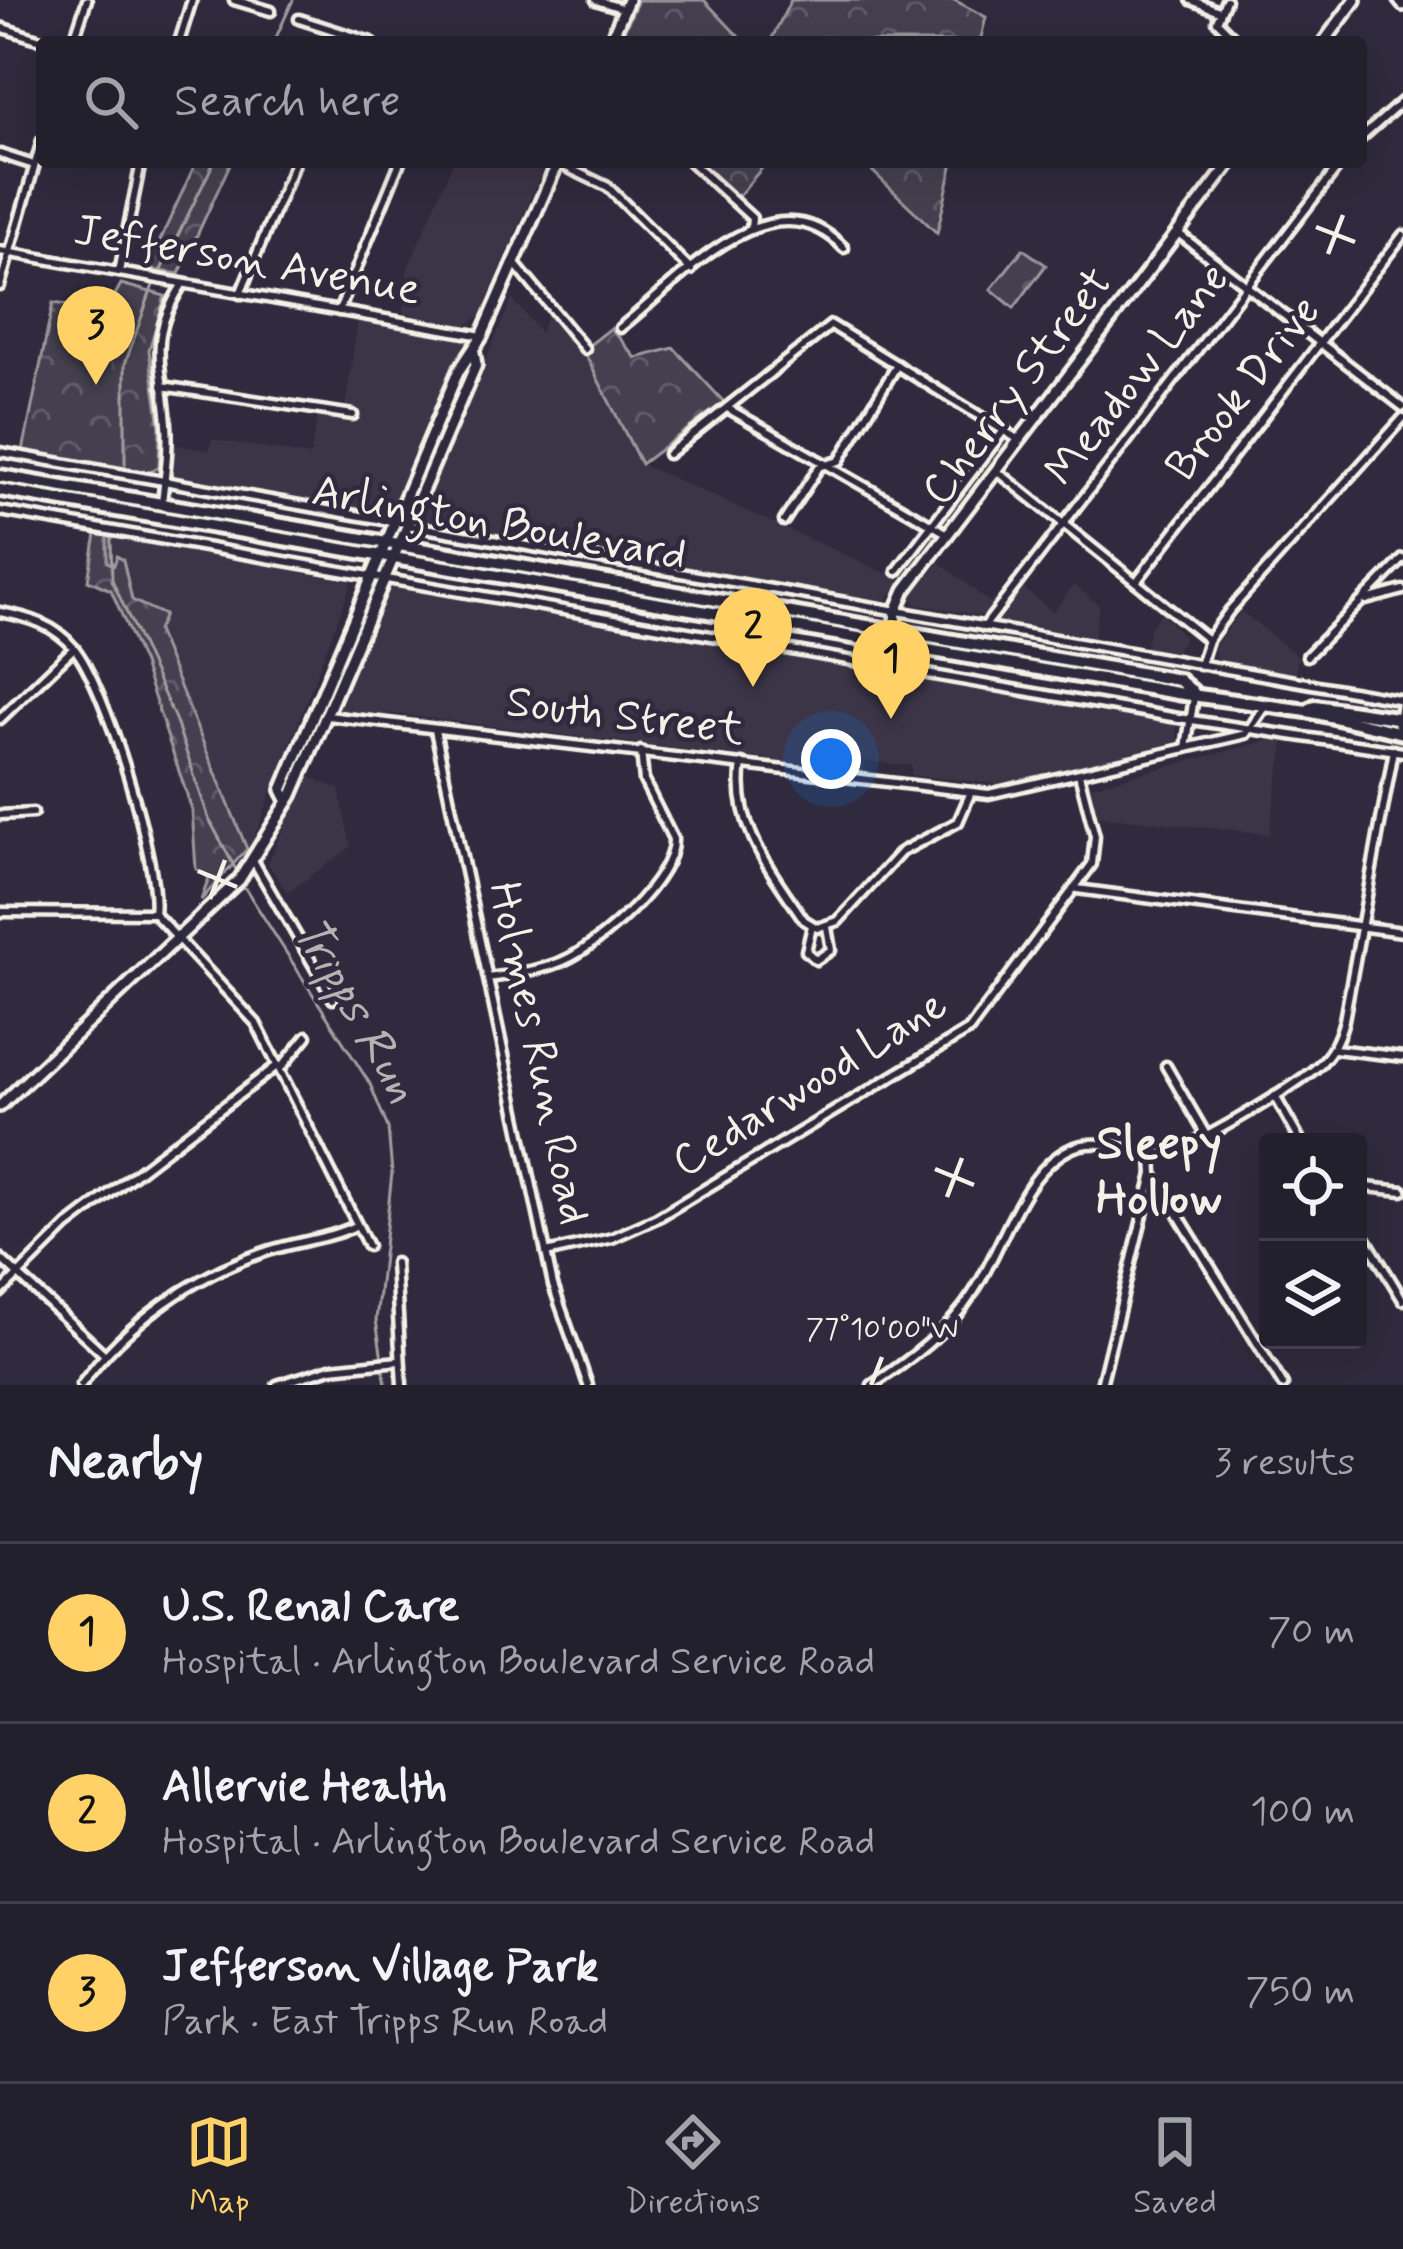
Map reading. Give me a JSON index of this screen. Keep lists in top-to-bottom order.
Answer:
{
  "streets": {
    "highway": ["Arlington Boulevard"],
    "main road": ["Cherry Street"],
    "street": [
      "Jefferson Avenue",
      "Meadow Lane",
      "Brook Drive",
      "South Street",
      "Holmes Run Road",
      "Cedarwood Lane"
    ]
  },
  "crossings": [
    ["Cherry Street", "Arlington Boulevard"],
    ["South Street", "Holmes Run Road"],
    ["South Street", "Cedarwood Lane"],
    ["Holmes Run Road", "Cedarwood Lane"]
  ],
  "districts": ["Sleepy Hollow"],
  "water": ["Tripps Run"],
  "page": {
    "search": "Search here",
    "pins": ["3", "2", "1"],
    "heading": ["Nearby", "3 results"],
    "list": [
      {
        "mark": "1",
        "name": "U.S. Renal Care",
        "note": "Hospital · Arlington Boulevard Service Road",
        "value": "70 m"
      },
      {
        "mark": "2",
        "name": "Allervie Health",
        "note": "Hospital · Arlington Boulevard Service Road",
        "value": "100 m"
      },
      {
        "mark": "3",
        "name": "Jefferson Village Park",
        "note": "Park · East Tripps Run Road",
        "value": "750 m"
      }
    ],
    "nav": ["Map", "Directions", "Saved"]
  },
  "coordinates": ["77°10'00\"W"]
}
